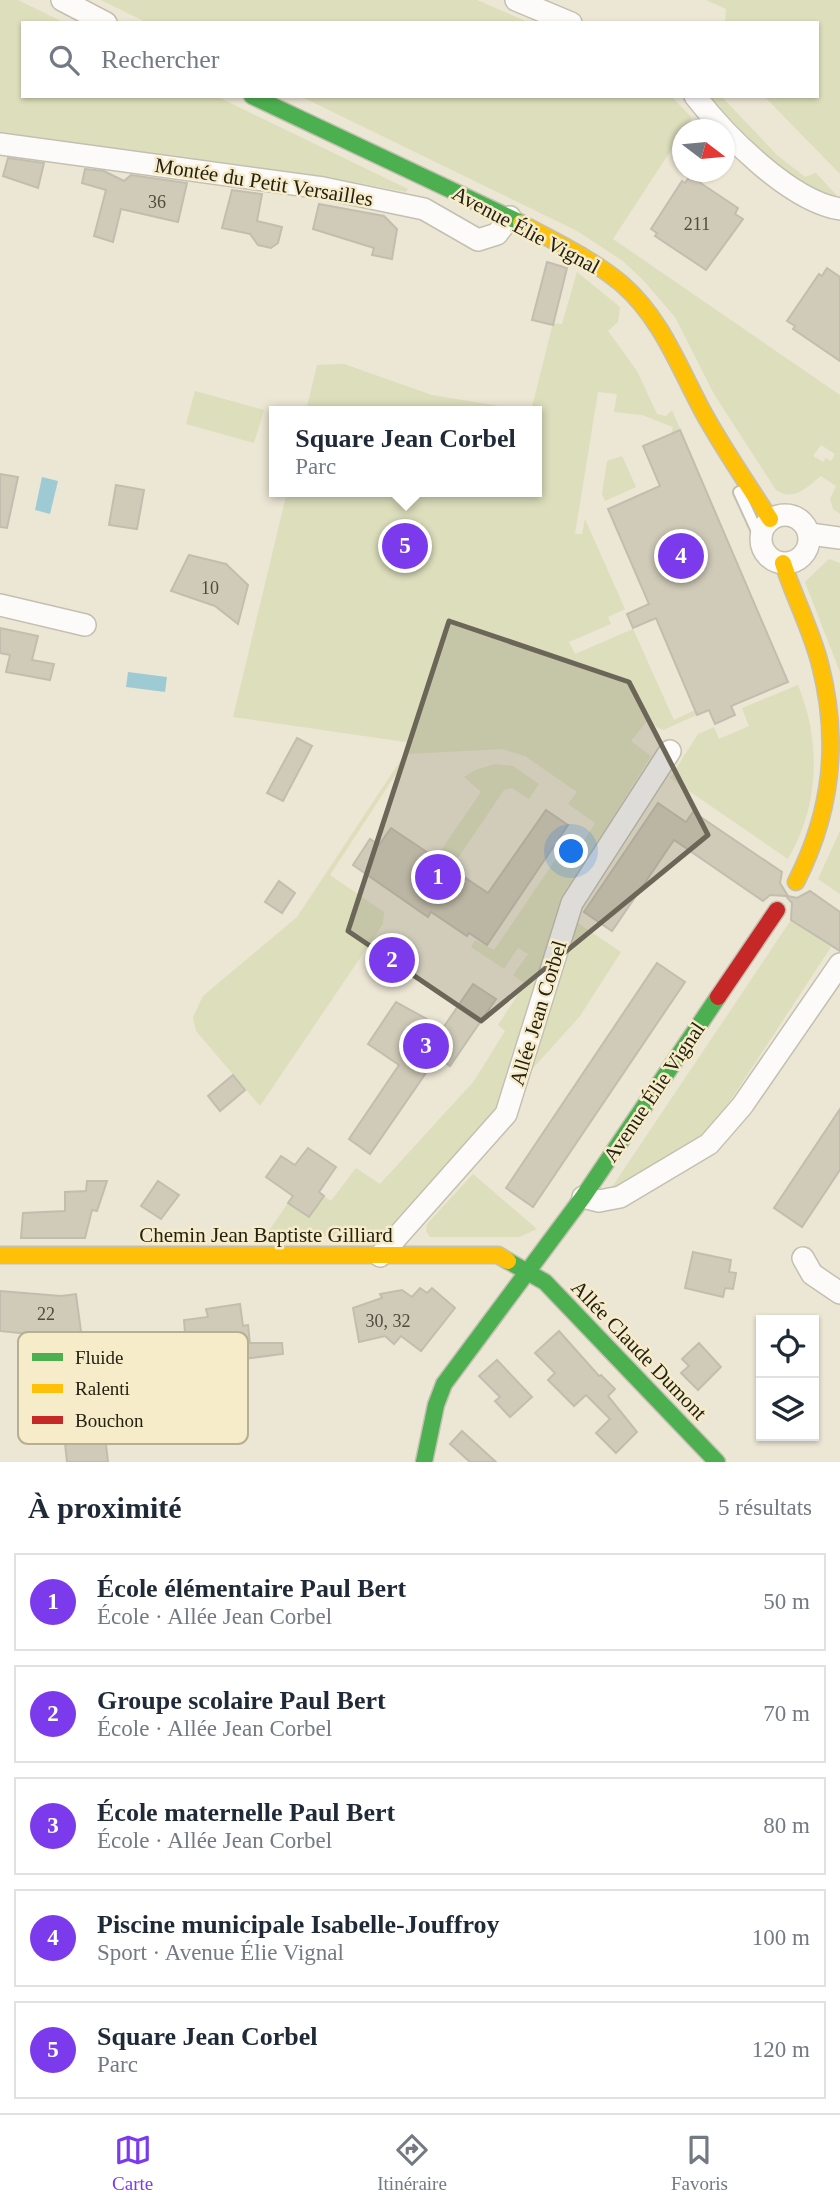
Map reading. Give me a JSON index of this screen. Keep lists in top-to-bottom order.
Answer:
{
  "streets": {
    "street": [
      "Montée du Petit Versailles",
      "Avenue Élie Vignal",
      "Allée Jean Corbel",
      "Chemin Jean Baptiste Gilliard",
      "Allée Claude Dumont"
    ]
  },
  "crossings": [
    ["Montée du Petit Versailles", "Avenue Élie Vignal"],
    ["Avenue Élie Vignal", "Chemin Jean Baptiste Gilliard"],
    ["Avenue Élie Vignal", "Allée Claude Dumont"],
    ["Allée Jean Corbel", "Chemin Jean Baptiste Gilliard"],
    ["Chemin Jean Baptiste Gilliard", "Allée Claude Dumont"]
  ],
  "house_numbers": [
    "36",
    "211",
    "10",
    "22",
    "30, 32"
  ],
  "legend": ["Fluide", "Ralenti", "Bouchon"],
  "north": "right",
  "page": {
    "search": "Rechercher",
    "popup": ["Square Jean Corbel", "Parc"],
    "pins": [
      "5",
      "4",
      "1",
      "2",
      "3"
    ],
    "heading": ["À proximité", "5 résultats"],
    "list": [
      {
        "mark": "1",
        "name": "École élémentaire Paul Bert",
        "note": "École · Allée Jean Corbel",
        "value": "50 m"
      },
      {
        "mark": "2",
        "name": "Groupe scolaire Paul Bert",
        "note": "École · Allée Jean Corbel",
        "value": "70 m"
      },
      {
        "mark": "3",
        "name": "École maternelle Paul Bert",
        "note": "École · Allée Jean Corbel",
        "value": "80 m"
      },
      {
        "mark": "4",
        "name": "Piscine municipale Isabelle-Jouffroy",
        "note": "Sport · Avenue Élie Vignal",
        "value": "100 m"
      },
      {
        "mark": "5",
        "name": "Square Jean Corbel",
        "note": "Parc",
        "value": "120 m"
      }
    ],
    "nav": ["Carte", "Itinéraire", "Favoris"]
  }
}
